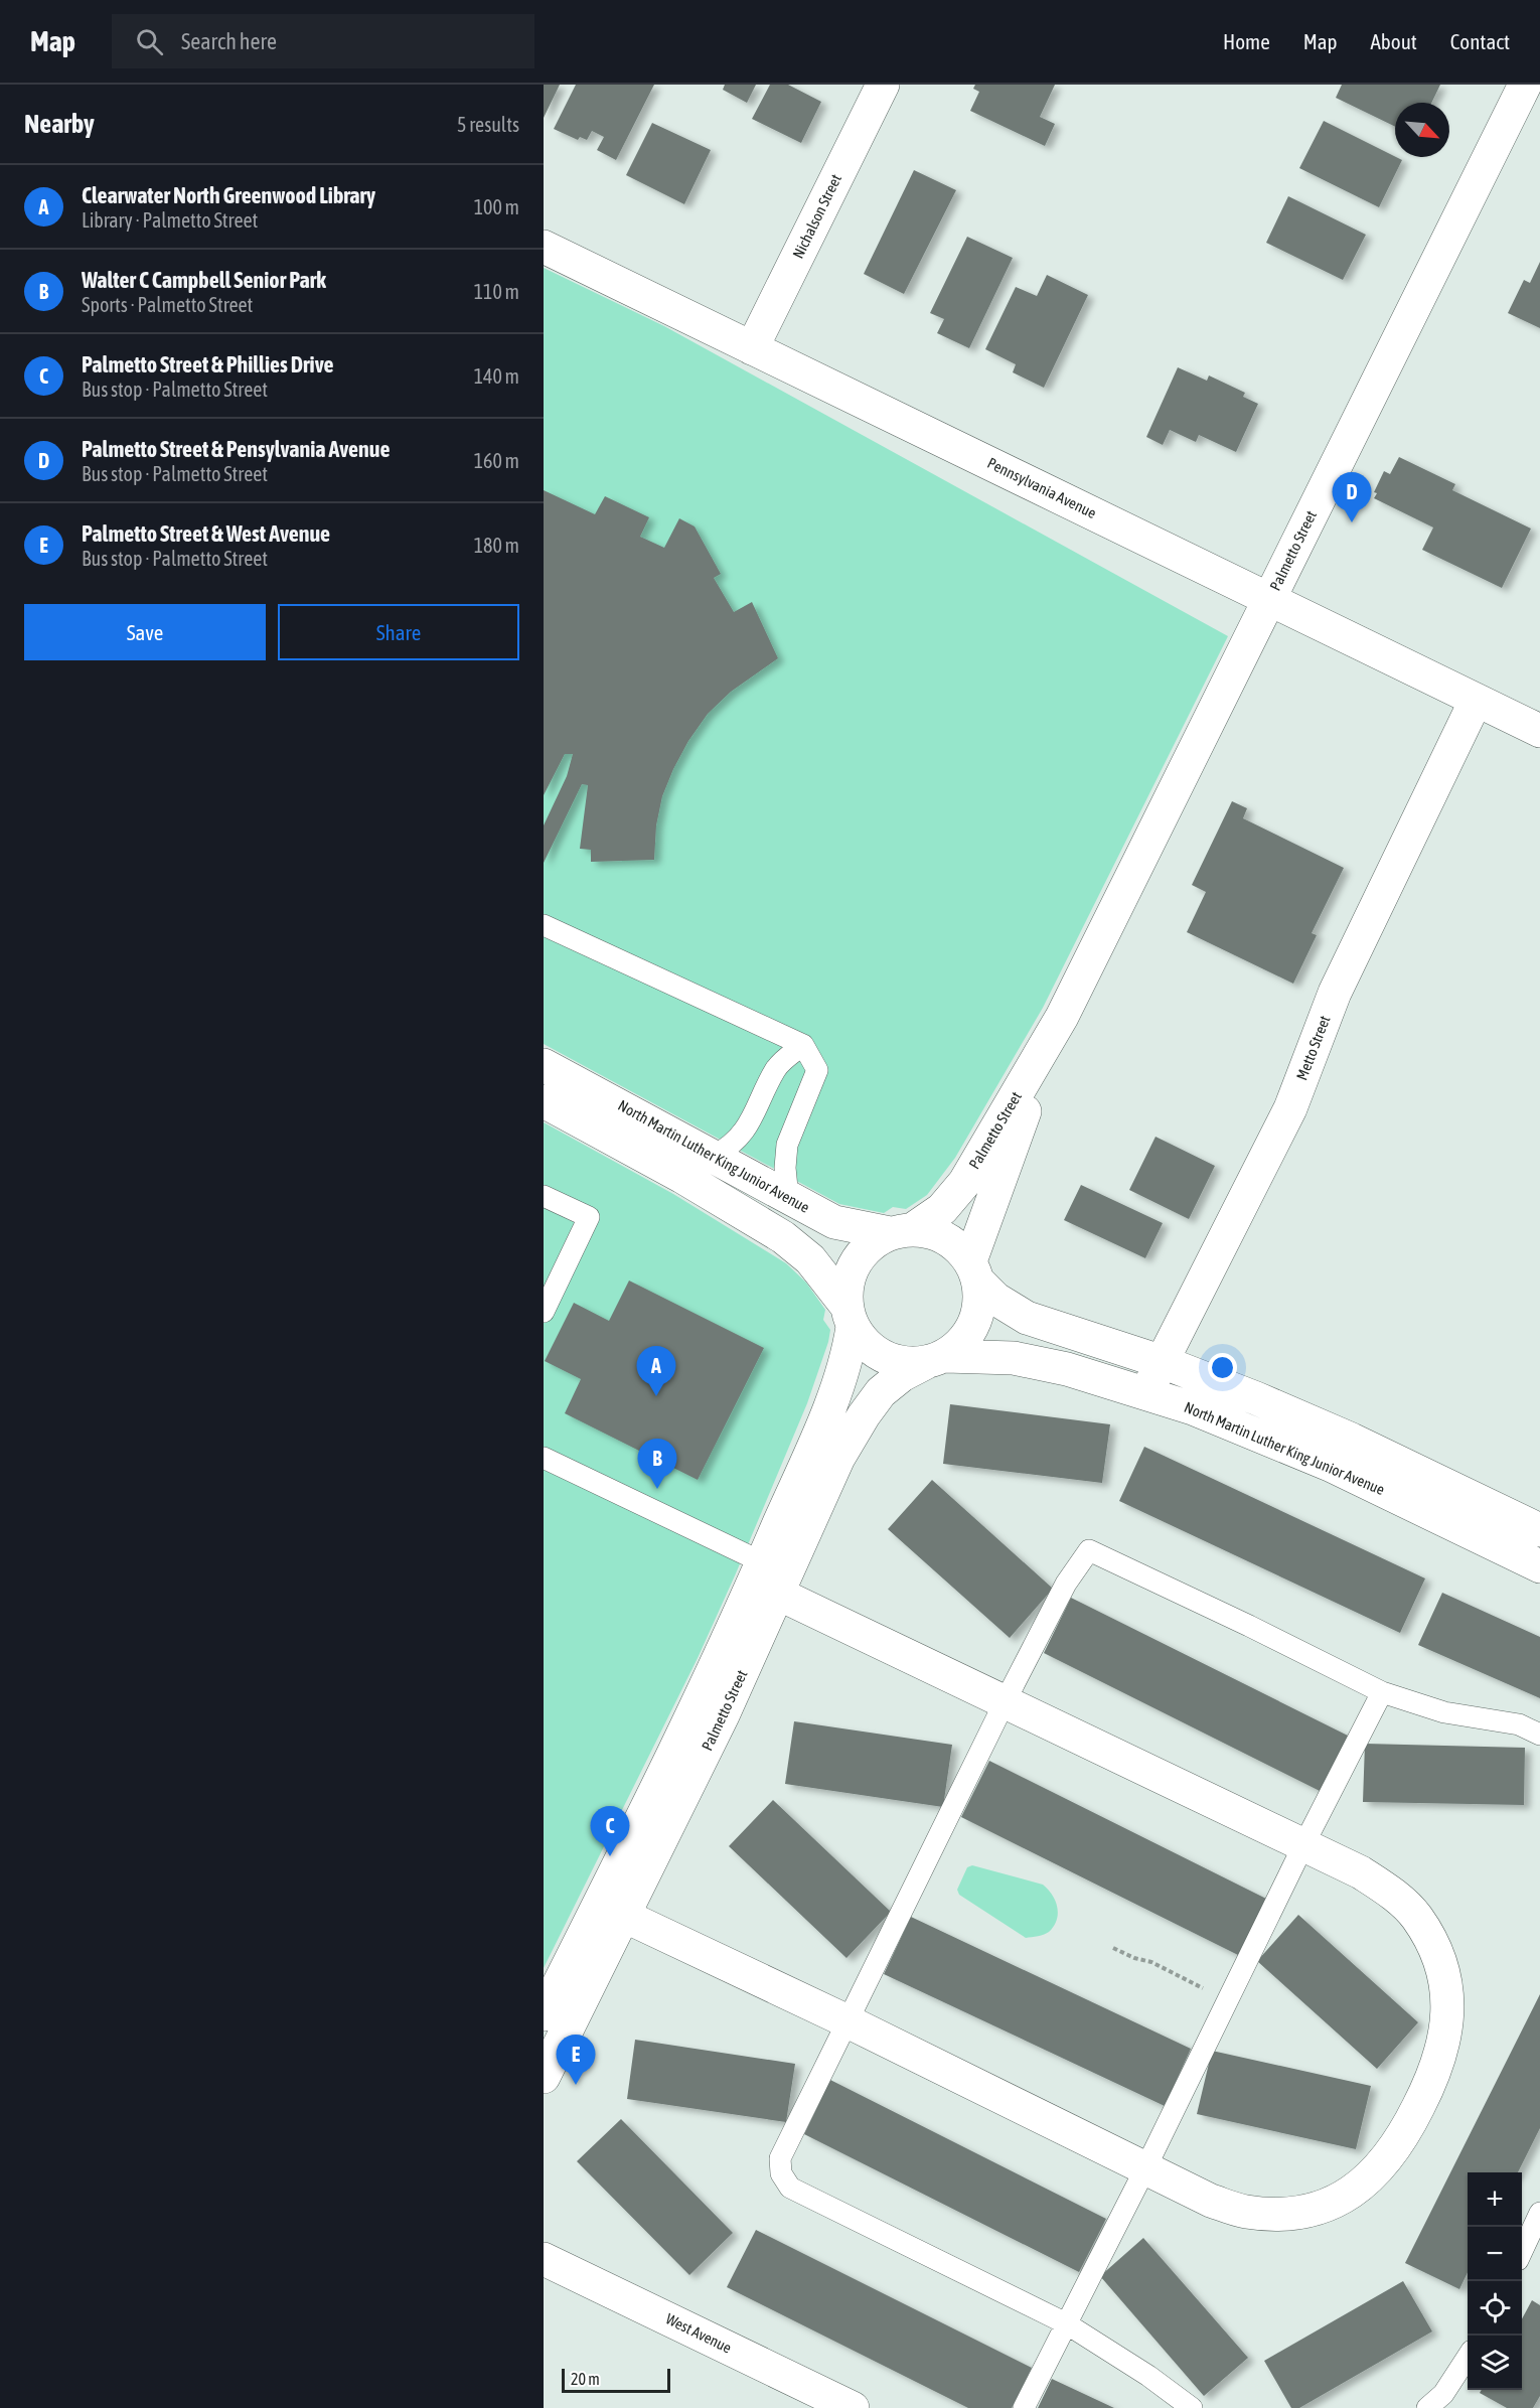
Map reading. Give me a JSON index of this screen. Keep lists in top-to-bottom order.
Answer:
{
  "streets": {
    "street": [
      "Nichalson Street",
      "Pennsylvania Avenue",
      "Palmetto Street",
      "Metto Street",
      "North Martin Luther King Junior Avenue",
      "West Avenue"
    ]
  },
  "crossings": [
    ["Nichalson Street", "Pennsylvania Avenue"],
    ["Pennsylvania Avenue", "Palmetto Street"],
    ["Pennsylvania Avenue", "Metto Street"],
    ["Palmetto Street", "North Martin Luther King Junior Avenue"],
    ["Metto Street", "North Martin Luther King Junior Avenue"]
  ],
  "scale_bar": "20 m",
  "north": "bottom right",
  "page": {
    "header": "Map",
    "search": "Search here",
    "nav": [
      "Home",
      "Map",
      "About",
      "Contact"
    ],
    "heading": ["Nearby", "5 results"],
    "list": [
      {
        "mark": "A",
        "name": "Clearwater North Greenwood Library",
        "note": "Library · Palmetto Street",
        "value": "100 m"
      },
      {
        "mark": "B",
        "name": "Walter C Campbell Senior Park",
        "note": "Sports · Palmetto Street",
        "value": "110 m"
      },
      {
        "mark": "C",
        "name": "Palmetto Street & Phillies Drive",
        "note": "Bus stop · Palmetto Street",
        "value": "140 m"
      },
      {
        "mark": "D",
        "name": "Palmetto Street & Pensylvania Avenue",
        "note": "Bus stop · Palmetto Street",
        "value": "160 m"
      },
      {
        "mark": "E",
        "name": "Palmetto Street & West Avenue",
        "note": "Bus stop · Palmetto Street",
        "value": "180 m"
      }
    ],
    "pins": [
      "D",
      "A",
      "B",
      "C",
      "E"
    ],
    "buttons": ["Save", "Share"],
    "map_buttons": ["+", "−"],
    "scale": "20 m"
  }
}
